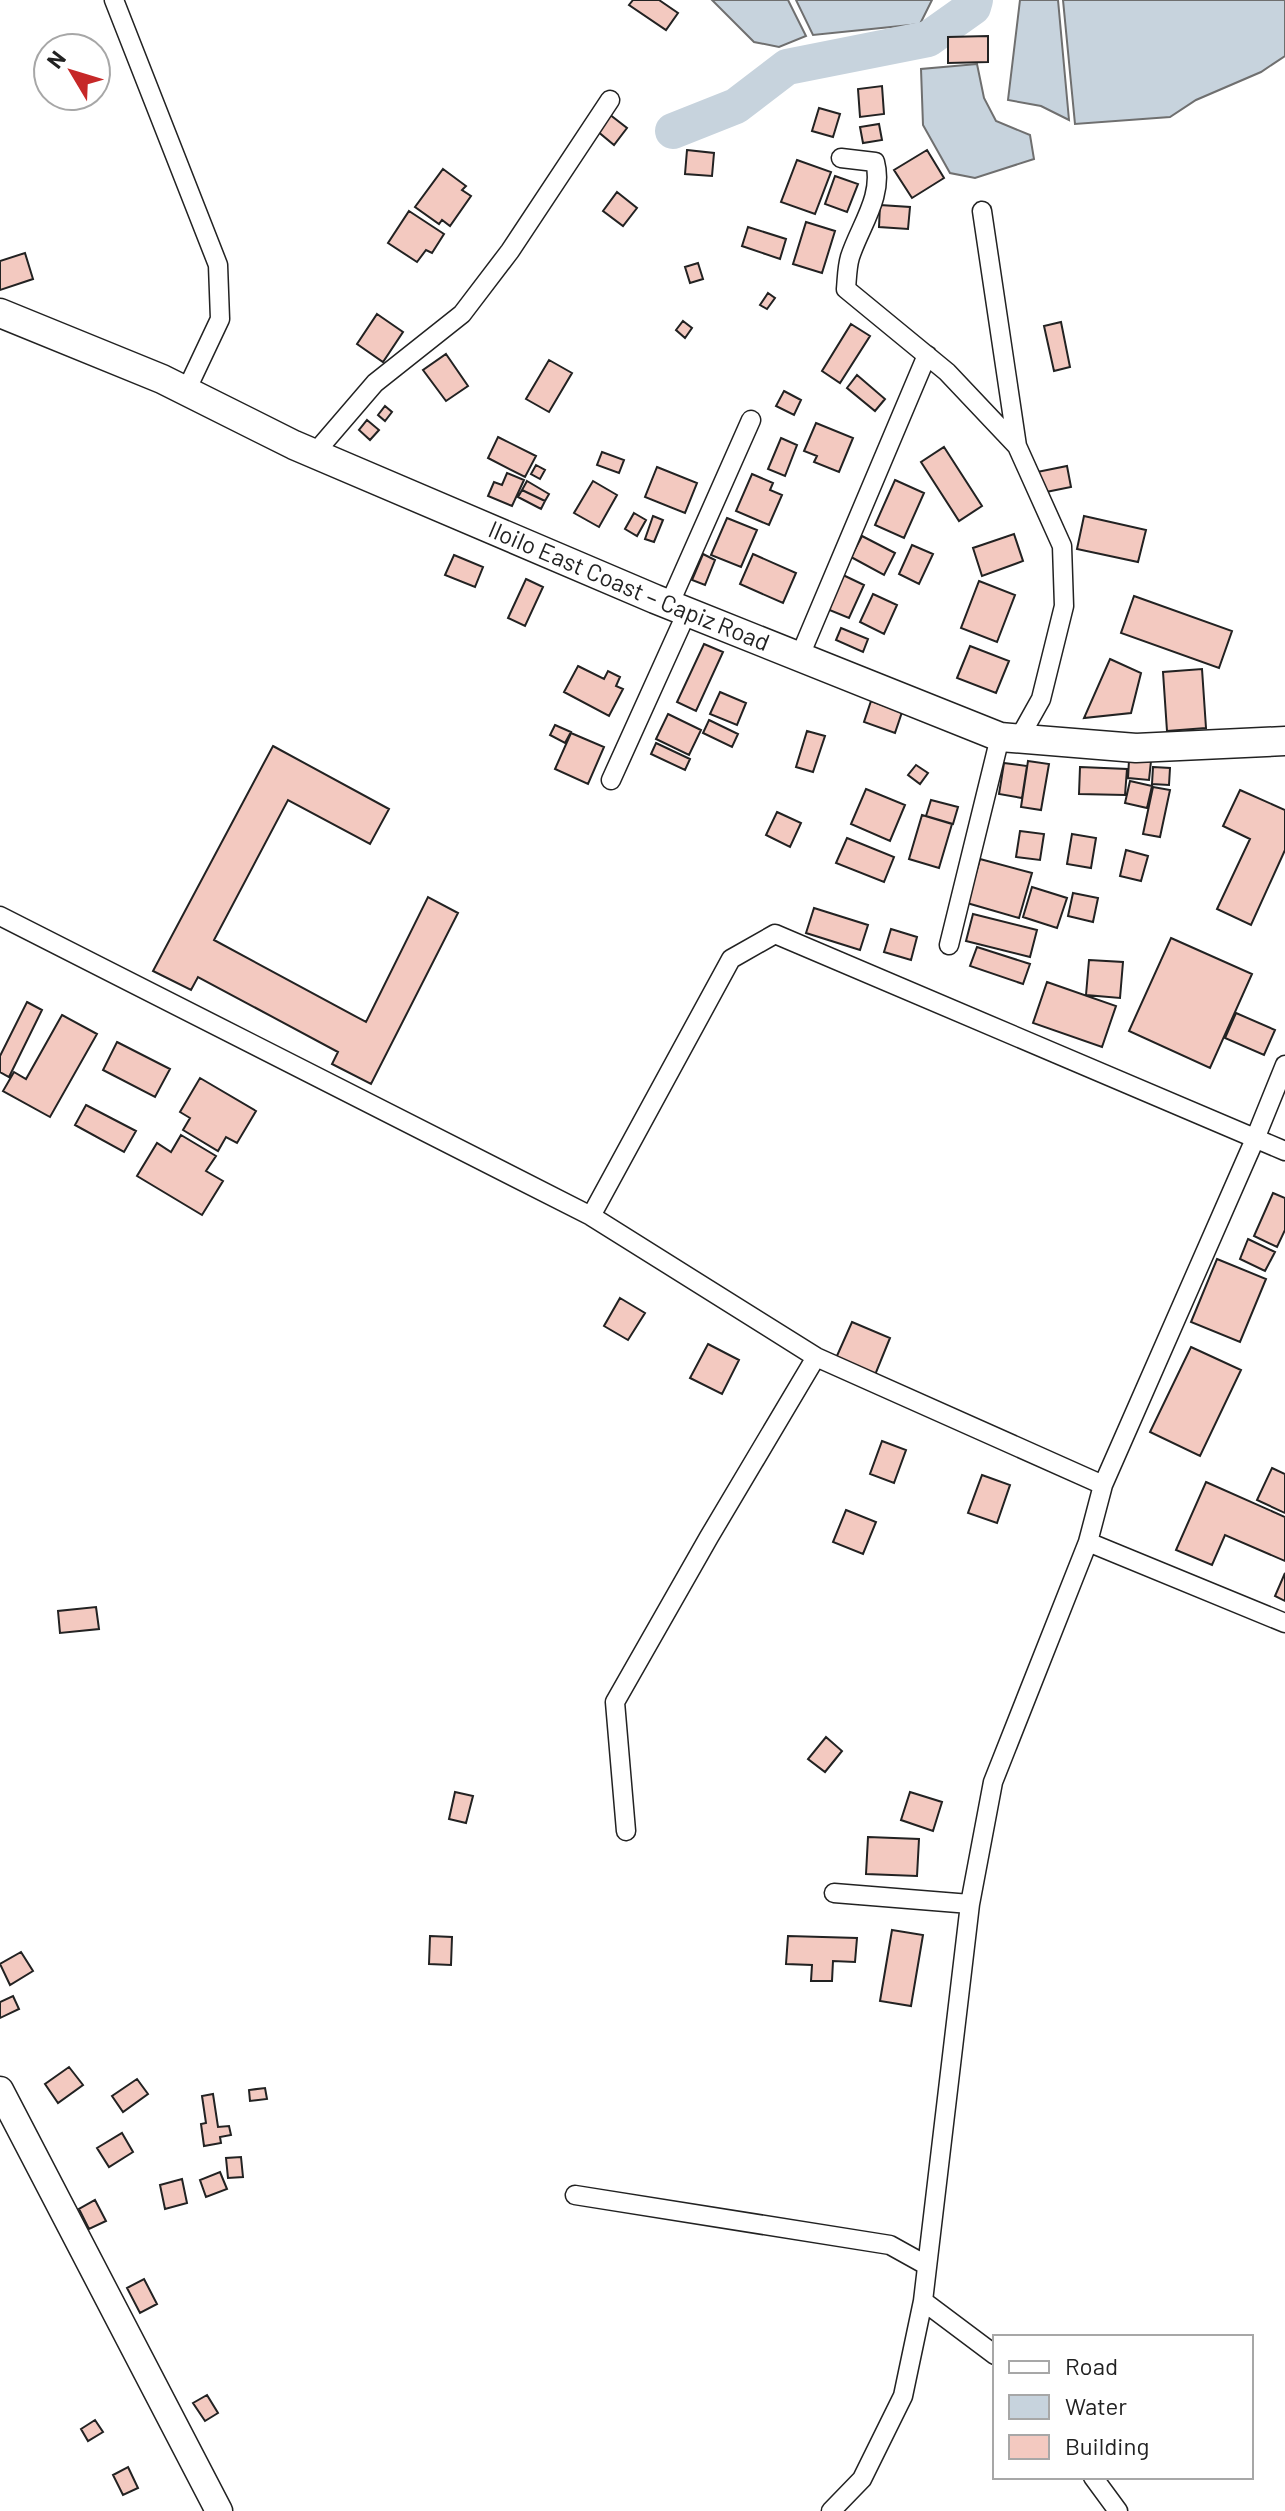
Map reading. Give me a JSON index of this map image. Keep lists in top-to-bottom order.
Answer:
{
  "streets": {
    "main road": ["Iloilo East Coast – Capiz Road"]
  },
  "legend": ["Road", "Water", "Building"],
  "north": "top left"
}
